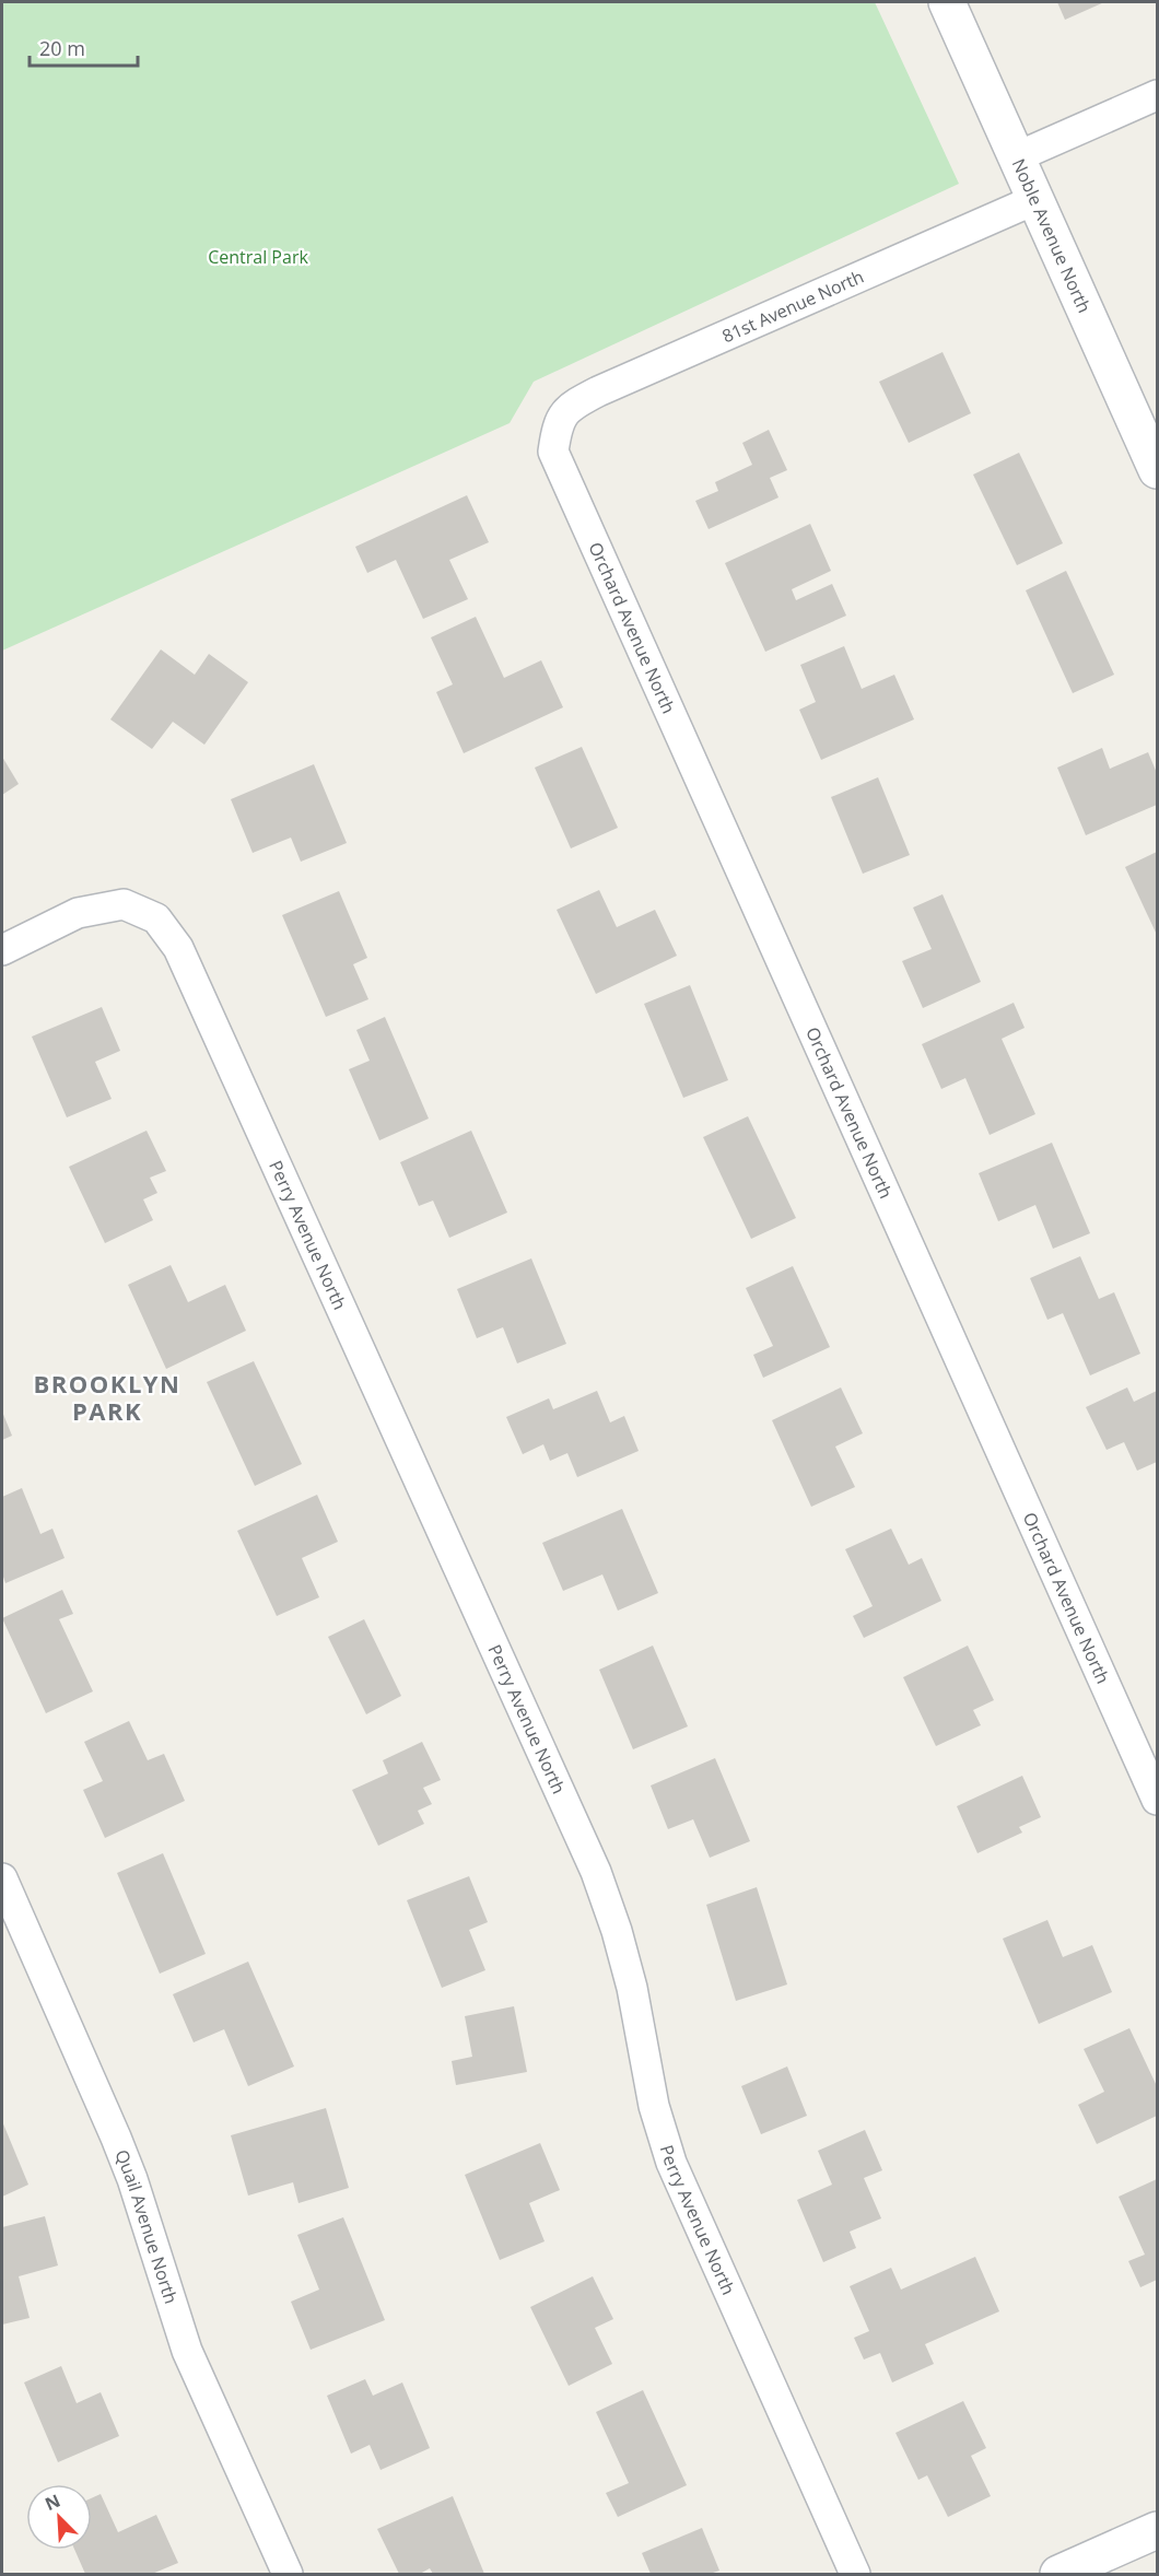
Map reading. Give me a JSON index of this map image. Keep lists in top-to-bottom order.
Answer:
{
  "streets": {
    "street": [
      "Noble Avenue North",
      "81st Avenue North",
      "Orchard Avenue North",
      "Perry Avenue North",
      "Quail Avenue North"
    ]
  },
  "crossings": [
    ["Noble Avenue North", "81st Avenue North"],
    ["81st Avenue North", "Orchard Avenue North"]
  ],
  "districts": ["BROOKLYN PARK"],
  "parks": ["Central Park"],
  "scale_bar": "20 m",
  "north": "top left"
}
